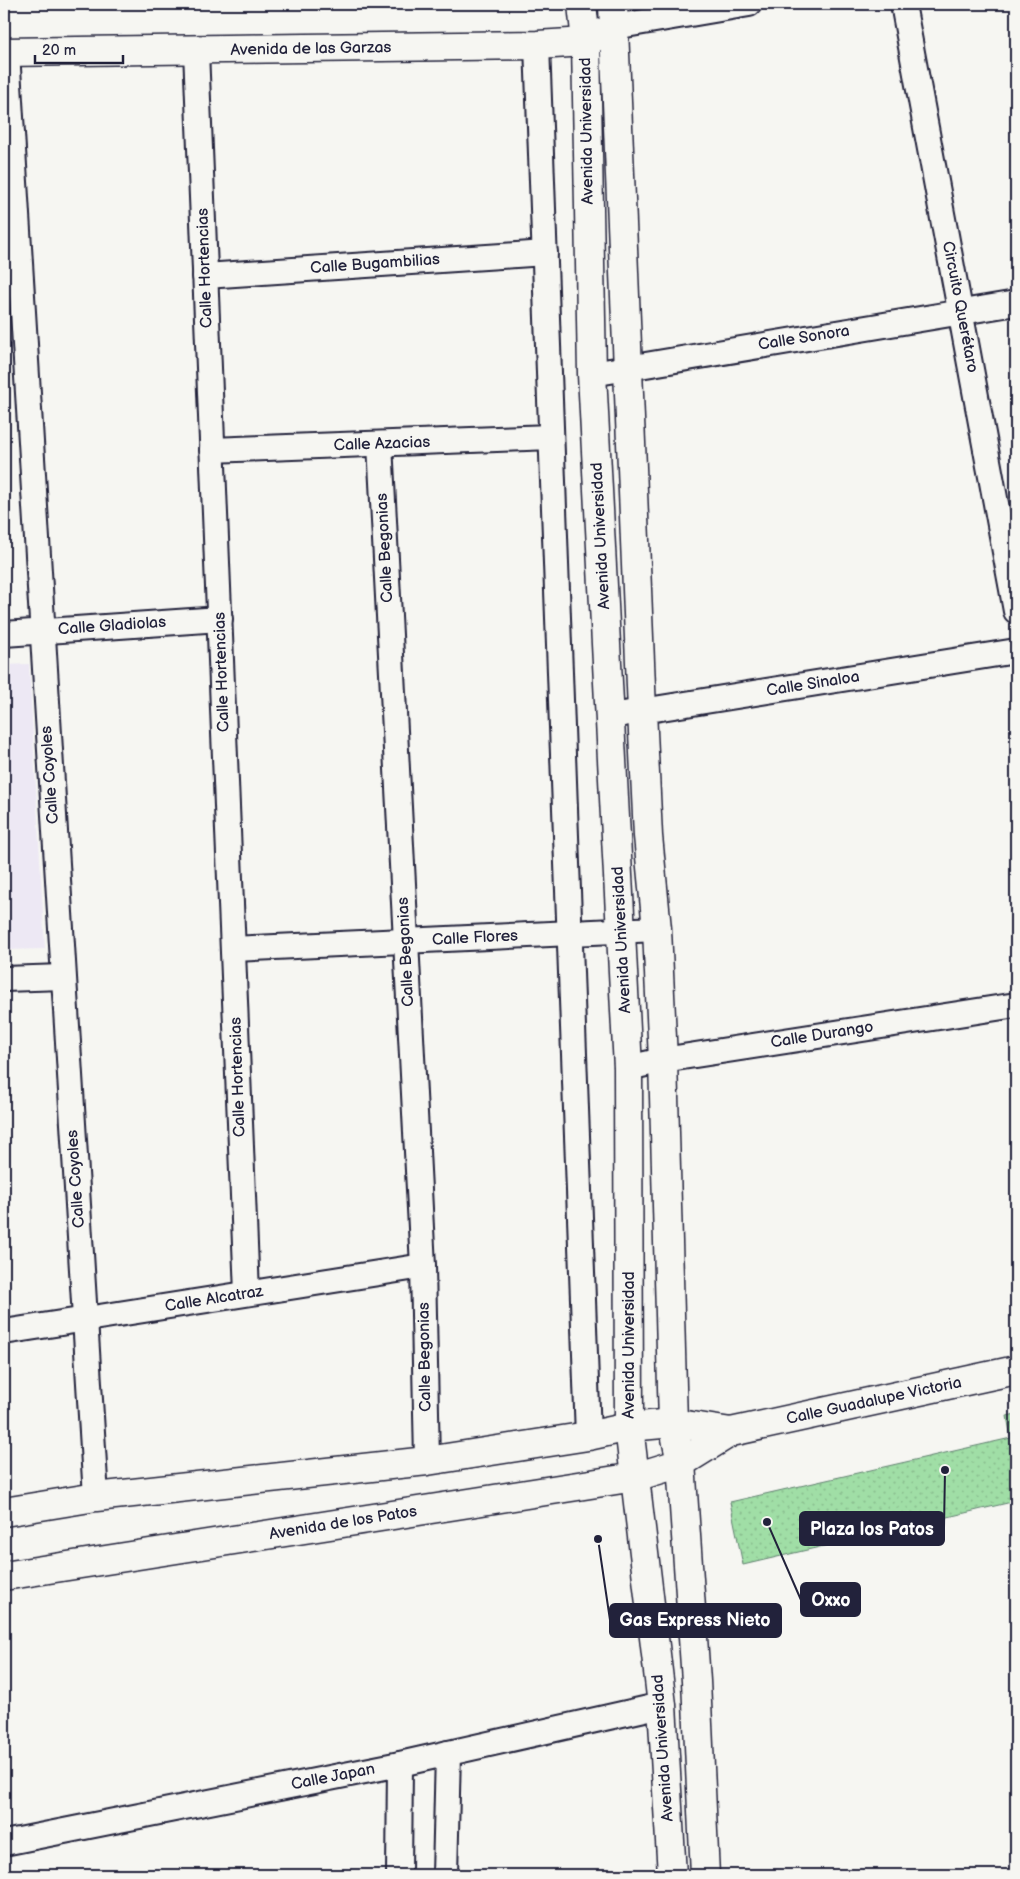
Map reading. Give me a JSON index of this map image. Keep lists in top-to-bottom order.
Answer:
{
  "streets": {
    "main road": [
      "Avenida de las Garzas",
      "Avenida Universidad",
      "Calle Guadalupe Victoria",
      "Avenida de los Patos"
    ],
    "street": [
      "Calle Bugambilias",
      "Calle Hortencias",
      "Circuito Querétaro",
      "Calle Sonora",
      "Calle Azacias",
      "Calle Begonias",
      "Calle Gladiolas",
      "Calle Sinaloa",
      "Calle Coyoles",
      "Calle Flores",
      "Calle Durango",
      "Calle Alcatraz",
      "Calle Japan"
    ]
  },
  "crossings": [
    ["Avenida de las Garzas", "Avenida Universidad"],
    ["Avenida de las Garzas", "Calle Hortencias"],
    ["Avenida de las Garzas", "Calle Coyoles"],
    ["Avenida Universidad", "Calle Sonora"],
    ["Avenida Universidad", "Calle Sinaloa"],
    ["Avenida Universidad", "Calle Flores"],
    ["Avenida Universidad", "Calle Durango"],
    ["Avenida Universidad", "Calle Guadalupe Victoria"],
    ["Avenida Universidad", "Avenida de los Patos"],
    ["Avenida Universidad", "Calle Japan"],
    ["Calle Bugambilias", "Calle Hortencias"],
    ["Calle Hortencias", "Calle Azacias"],
    ["Calle Hortencias", "Calle Gladiolas"],
    ["Calle Hortencias", "Calle Flores"],
    ["Calle Hortencias", "Calle Alcatraz"],
    ["Circuito Querétaro", "Calle Sonora"],
    ["Calle Azacias", "Calle Begonias"],
    ["Calle Begonias", "Calle Flores"],
    ["Calle Begonias", "Calle Alcatraz"],
    ["Calle Gladiolas", "Calle Coyoles"],
    ["Calle Coyoles", "Calle Alcatraz"],
    ["Calle Guadalupe Victoria", "Avenida de los Patos"]
  ],
  "places": ["Plaza los Patos", "Oxxo", "Gas Express Nieto"],
  "scale_bar": "20 m"
}
